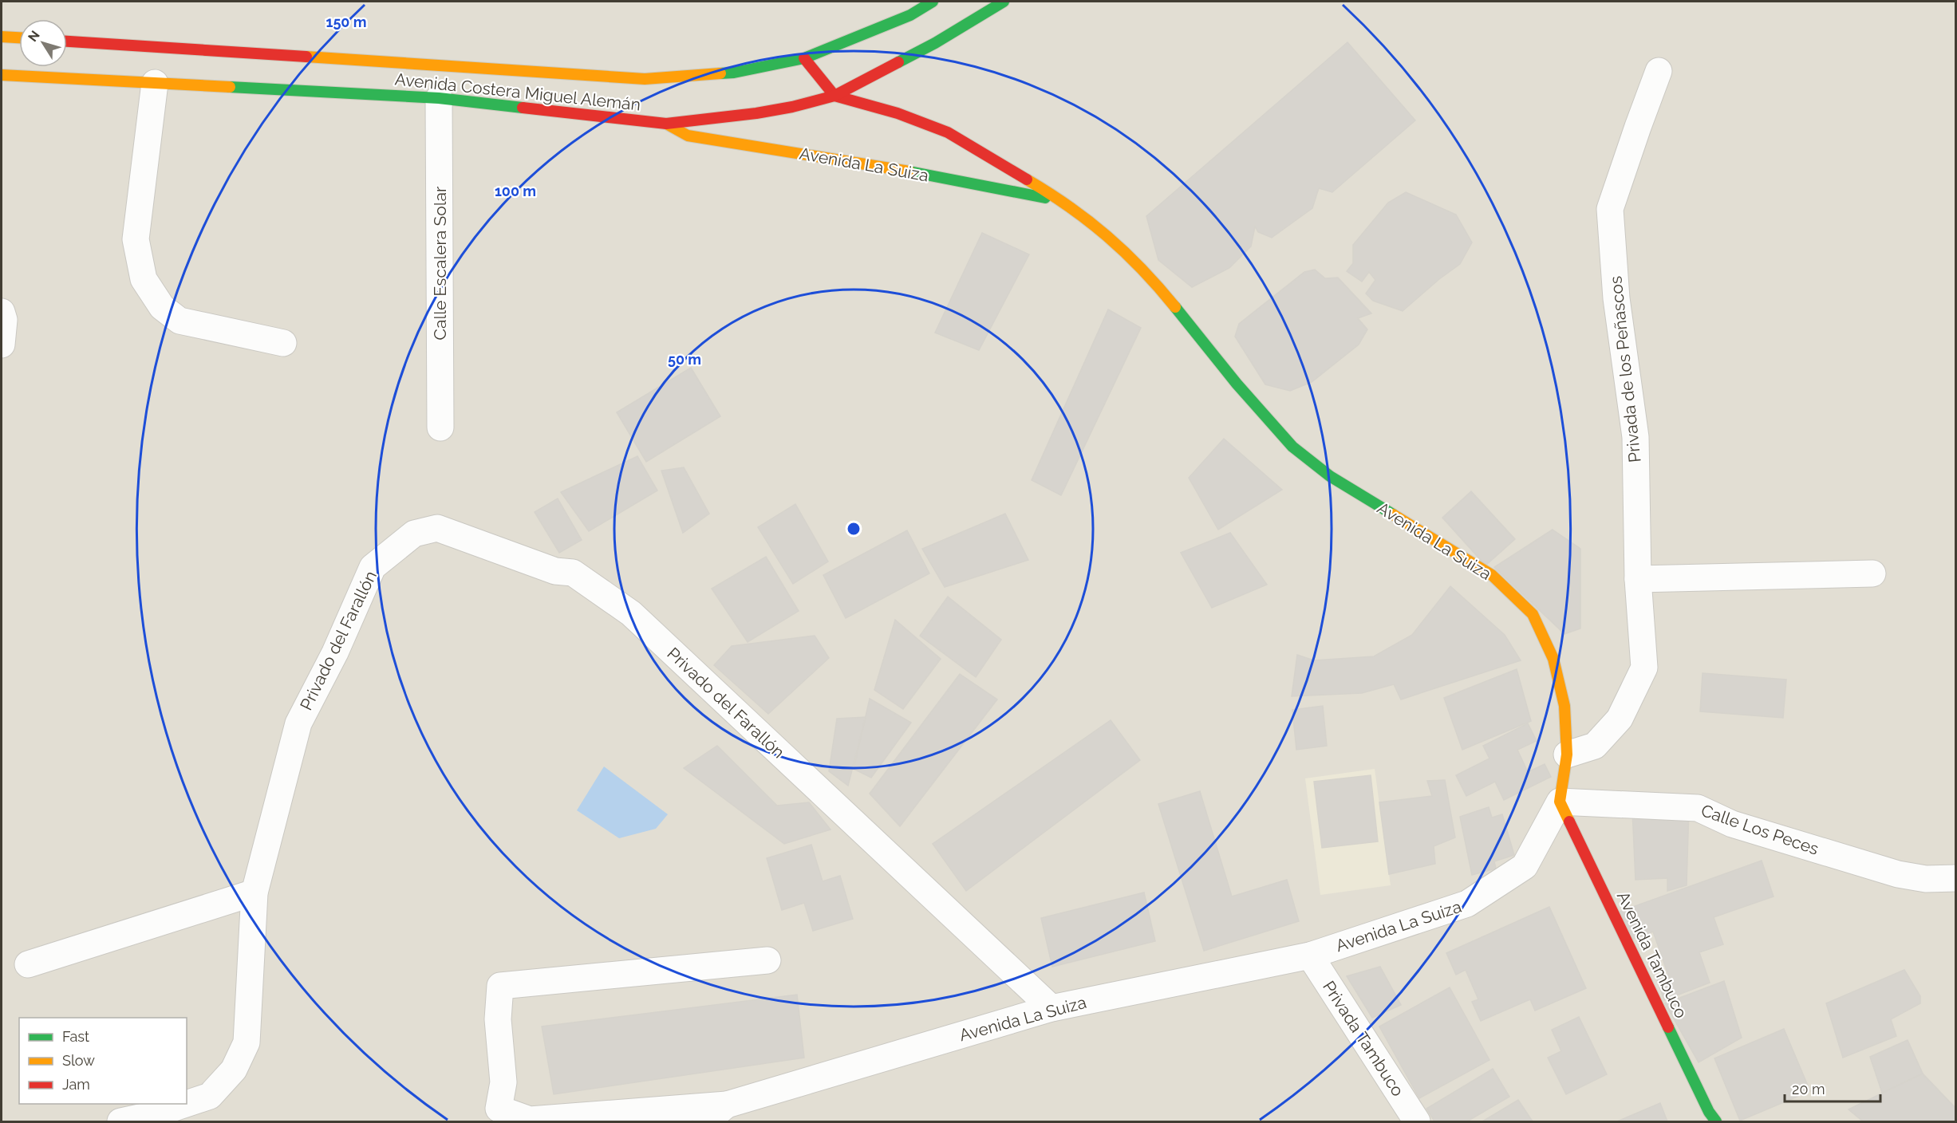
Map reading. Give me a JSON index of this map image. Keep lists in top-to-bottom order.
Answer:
{
  "streets": {
    "main road": ["Avenida Costera Miguel Alemán", "Avenida La Suiza", "Avenida Tambuco"],
    "street": [
      "Calle Escalera Solar",
      "Privada de los Peñascos",
      "Privado del Farallón",
      "Calle Los Peces",
      "Privada Tambuco"
    ]
  },
  "crossings": [
    ["Avenida Costera Miguel Alemán", "Avenida La Suiza"],
    ["Avenida Costera Miguel Alemán", "Calle Escalera Solar"],
    ["Avenida La Suiza", "Privada de los Peñascos"],
    ["Avenida La Suiza", "Privado del Farallón"],
    ["Avenida La Suiza", "Calle Los Peces"],
    ["Avenida La Suiza", "Avenida Tambuco"],
    ["Avenida La Suiza", "Privada Tambuco"],
    ["Calle Los Peces", "Avenida Tambuco"]
  ],
  "legend": ["Fast", "Slow", "Jam"],
  "scale_bar": "20 m",
  "north": "top left",
  "rings": ["150 m", "100 m", "50 m"]
}
